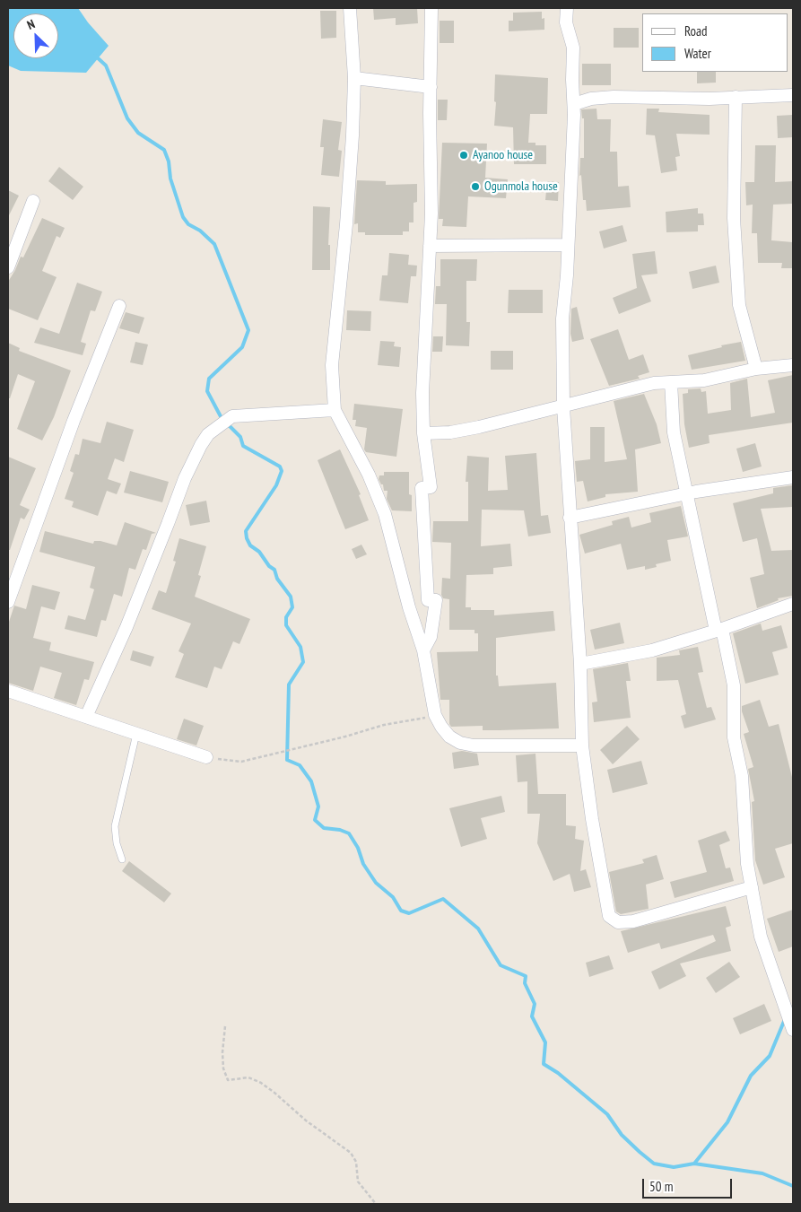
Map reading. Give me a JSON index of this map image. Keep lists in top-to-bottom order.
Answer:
{
  "places": ["Ayanoo house", "Ogunmola house"],
  "legend": ["Road", "Water"],
  "scale_bar": "50 m",
  "north": "top left"
}
